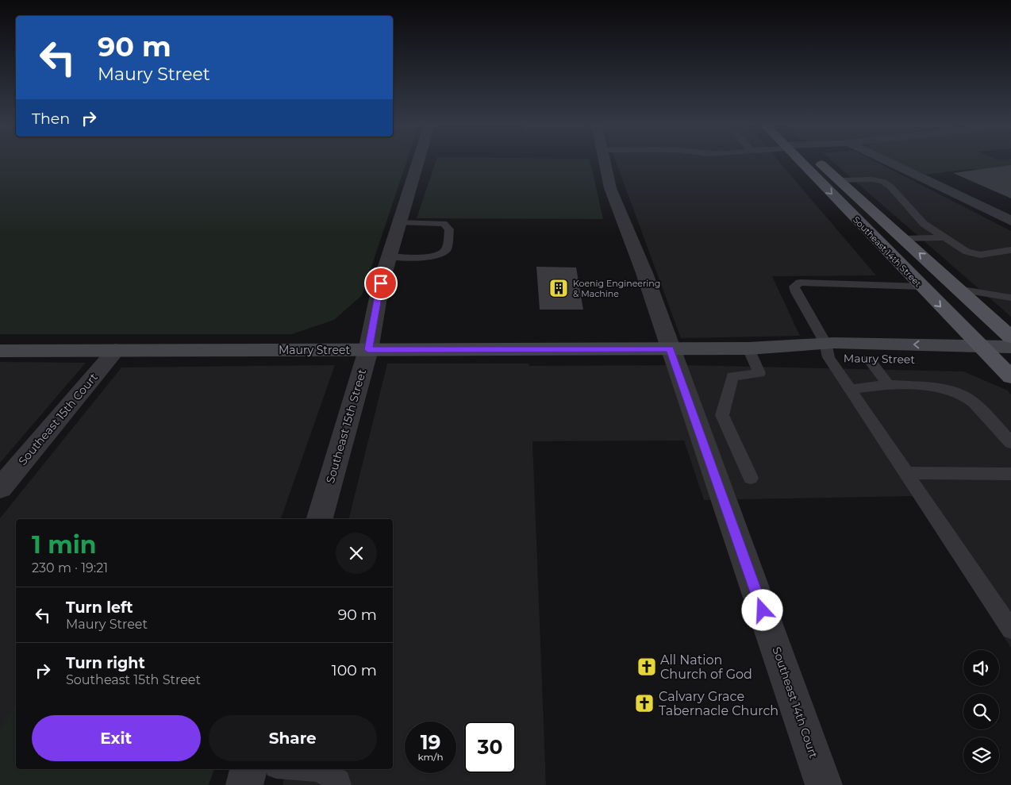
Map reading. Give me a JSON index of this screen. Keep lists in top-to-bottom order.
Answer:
{
  "streets": {
    "main road": ["Southeast 14th Street", "Maury Street"],
    "street": ["Southeast 15th Court", "Southeast 15th Street", "Southeast 14th Court"]
  },
  "crossings": [
    ["Southeast 14th Street", "Maury Street"],
    ["Maury Street", "Southeast 15th Court"],
    ["Maury Street", "Southeast 15th Street"],
    ["Maury Street", "Southeast 14th Court"]
  ],
  "places": {
    "building": ["Koenig Engineering & Machine"],
    "church": ["All Nation Church of God", "Calvary Grace Tabernacle Church"]
  },
  "page": {
    "turn": ["90 m", "Maury Street"],
    "then": "Then",
    "heading": ["1 min", "230 m · 19:21"],
    "list": [
      {
        "name": "Turn left",
        "note": "Maury Street",
        "value": "90 m"
      },
      {
        "name": "Turn right",
        "note": "Southeast 15th Street",
        "value": "100 m"
      }
    ],
    "buttons": ["Exit", "Share"],
    "speed": "19 km/h",
    "limit": "30"
  }
}
